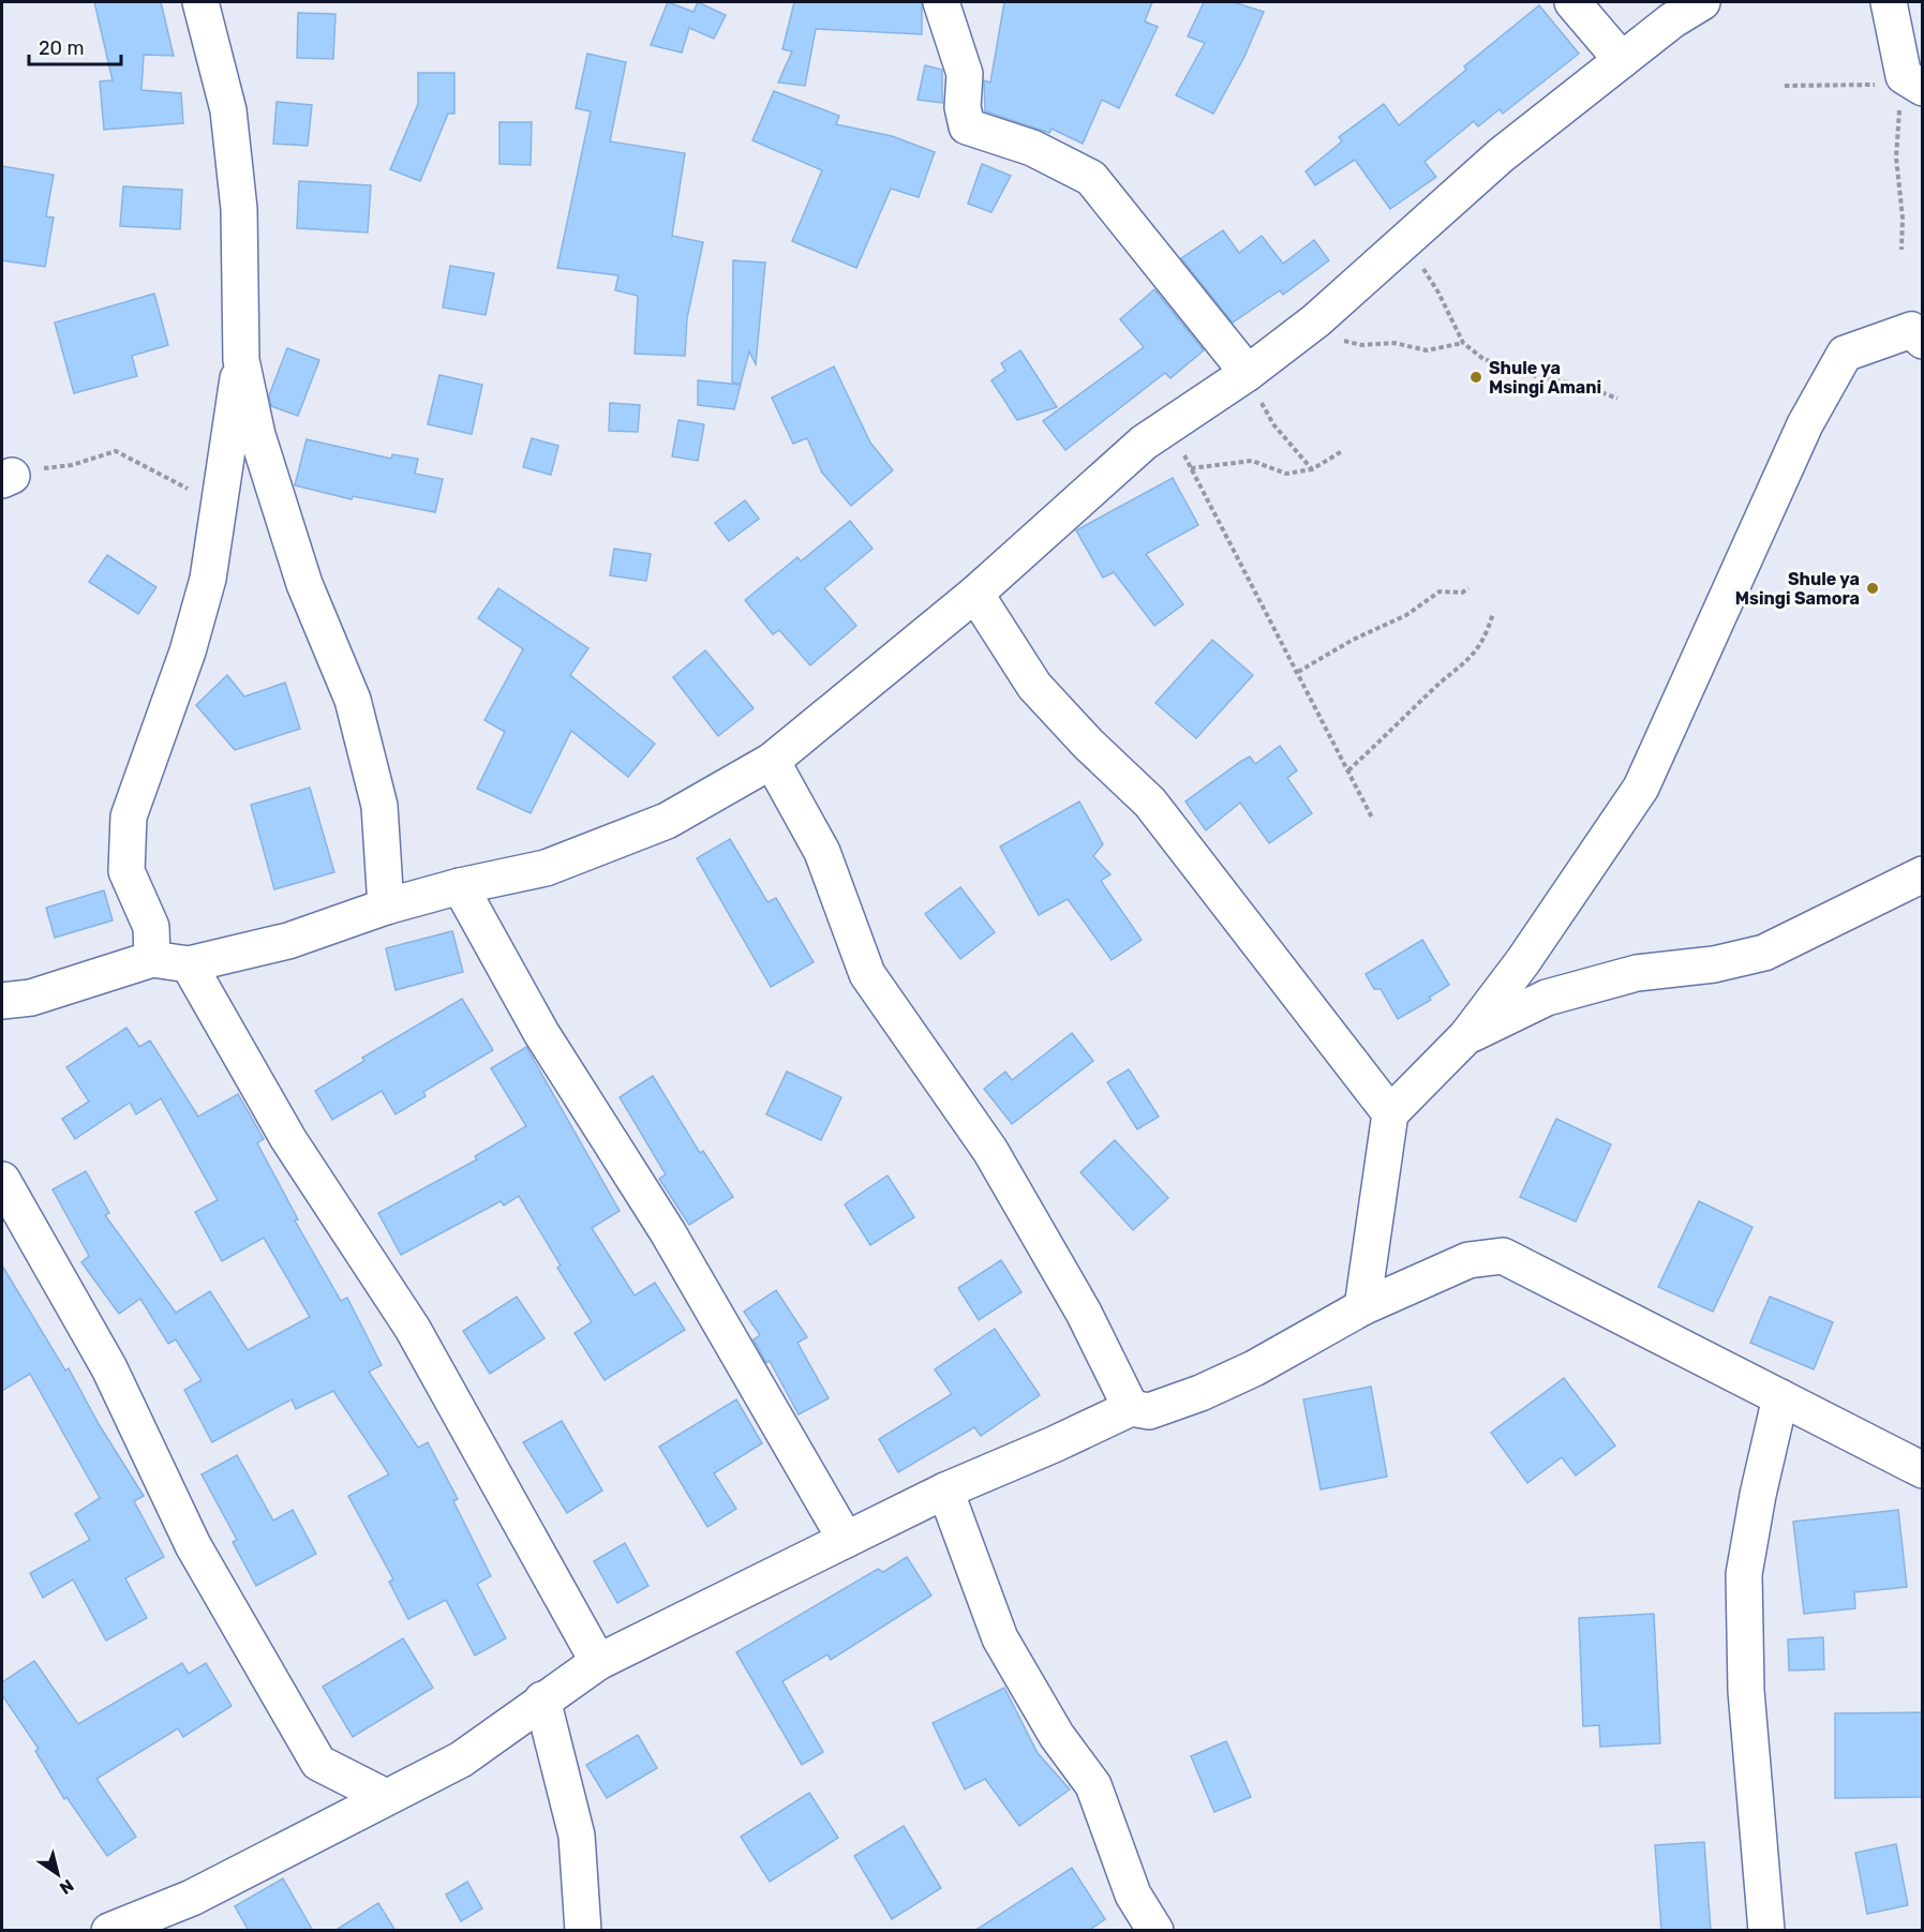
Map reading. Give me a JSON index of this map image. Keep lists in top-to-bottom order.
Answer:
{
  "places": ["Shule ya Msingi Amani", "Shule ya Msingi Samora"],
  "scale_bar": "20 m",
  "north": "bottom right"
}
